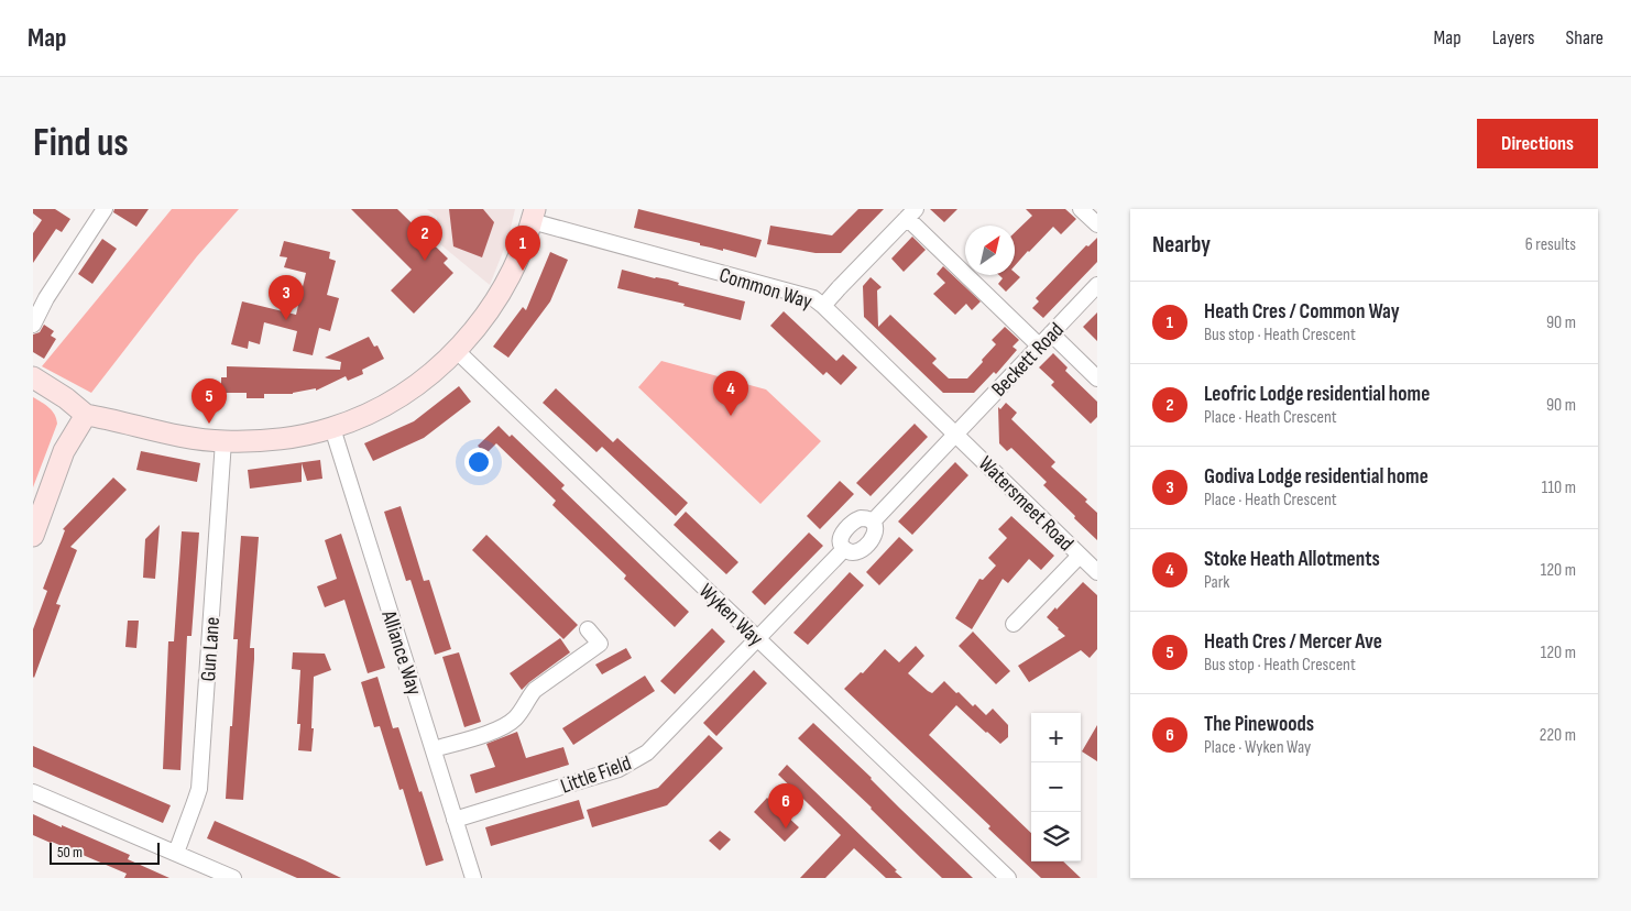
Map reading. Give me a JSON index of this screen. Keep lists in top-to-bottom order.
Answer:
{
  "streets": {
    "street": [
      "Common Way",
      "Beckett Road",
      "Watersmeet Road",
      "Wyken Way",
      "Gun Lane",
      "Alliance Way",
      "Little Field"
    ]
  },
  "crossings": [
    ["Common Way", "Beckett Road"],
    ["Common Way", "Watersmeet Road"],
    ["Beckett Road", "Watersmeet Road"],
    ["Beckett Road", "Little Field"],
    ["Wyken Way", "Little Field"],
    ["Alliance Way", "Little Field"]
  ],
  "scale_bar": "50 m",
  "north": "top right",
  "page": {
    "header": "Map",
    "nav": ["Map", "Layers", "Share"],
    "buttons": "Directions",
    "title": "Find us",
    "heading": ["Nearby", "6 results"],
    "pins": [
      "2",
      "1",
      "3",
      "4",
      "5",
      "6"
    ],
    "list": [
      {
        "mark": "1",
        "name": "Heath Cres / Common Way",
        "note": "Bus stop · Heath Crescent",
        "value": "90 m"
      },
      {
        "mark": "2",
        "name": "Leofric Lodge residential home",
        "note": "Place · Heath Crescent",
        "value": "90 m"
      },
      {
        "mark": "3",
        "name": "Godiva Lodge residential home",
        "note": "Place · Heath Crescent",
        "value": "110 m"
      },
      {
        "mark": "4",
        "name": "Stoke Heath Allotments",
        "note": "Park",
        "value": "120 m"
      },
      {
        "mark": "5",
        "name": "Heath Cres / Mercer Ave",
        "note": "Bus stop · Heath Crescent",
        "value": "120 m"
      },
      {
        "mark": "6",
        "name": "The Pinewoods",
        "note": "Place · Wyken Way",
        "value": "220 m"
      }
    ],
    "map_buttons": ["+", "−"],
    "scale": "50 m"
  }
}
